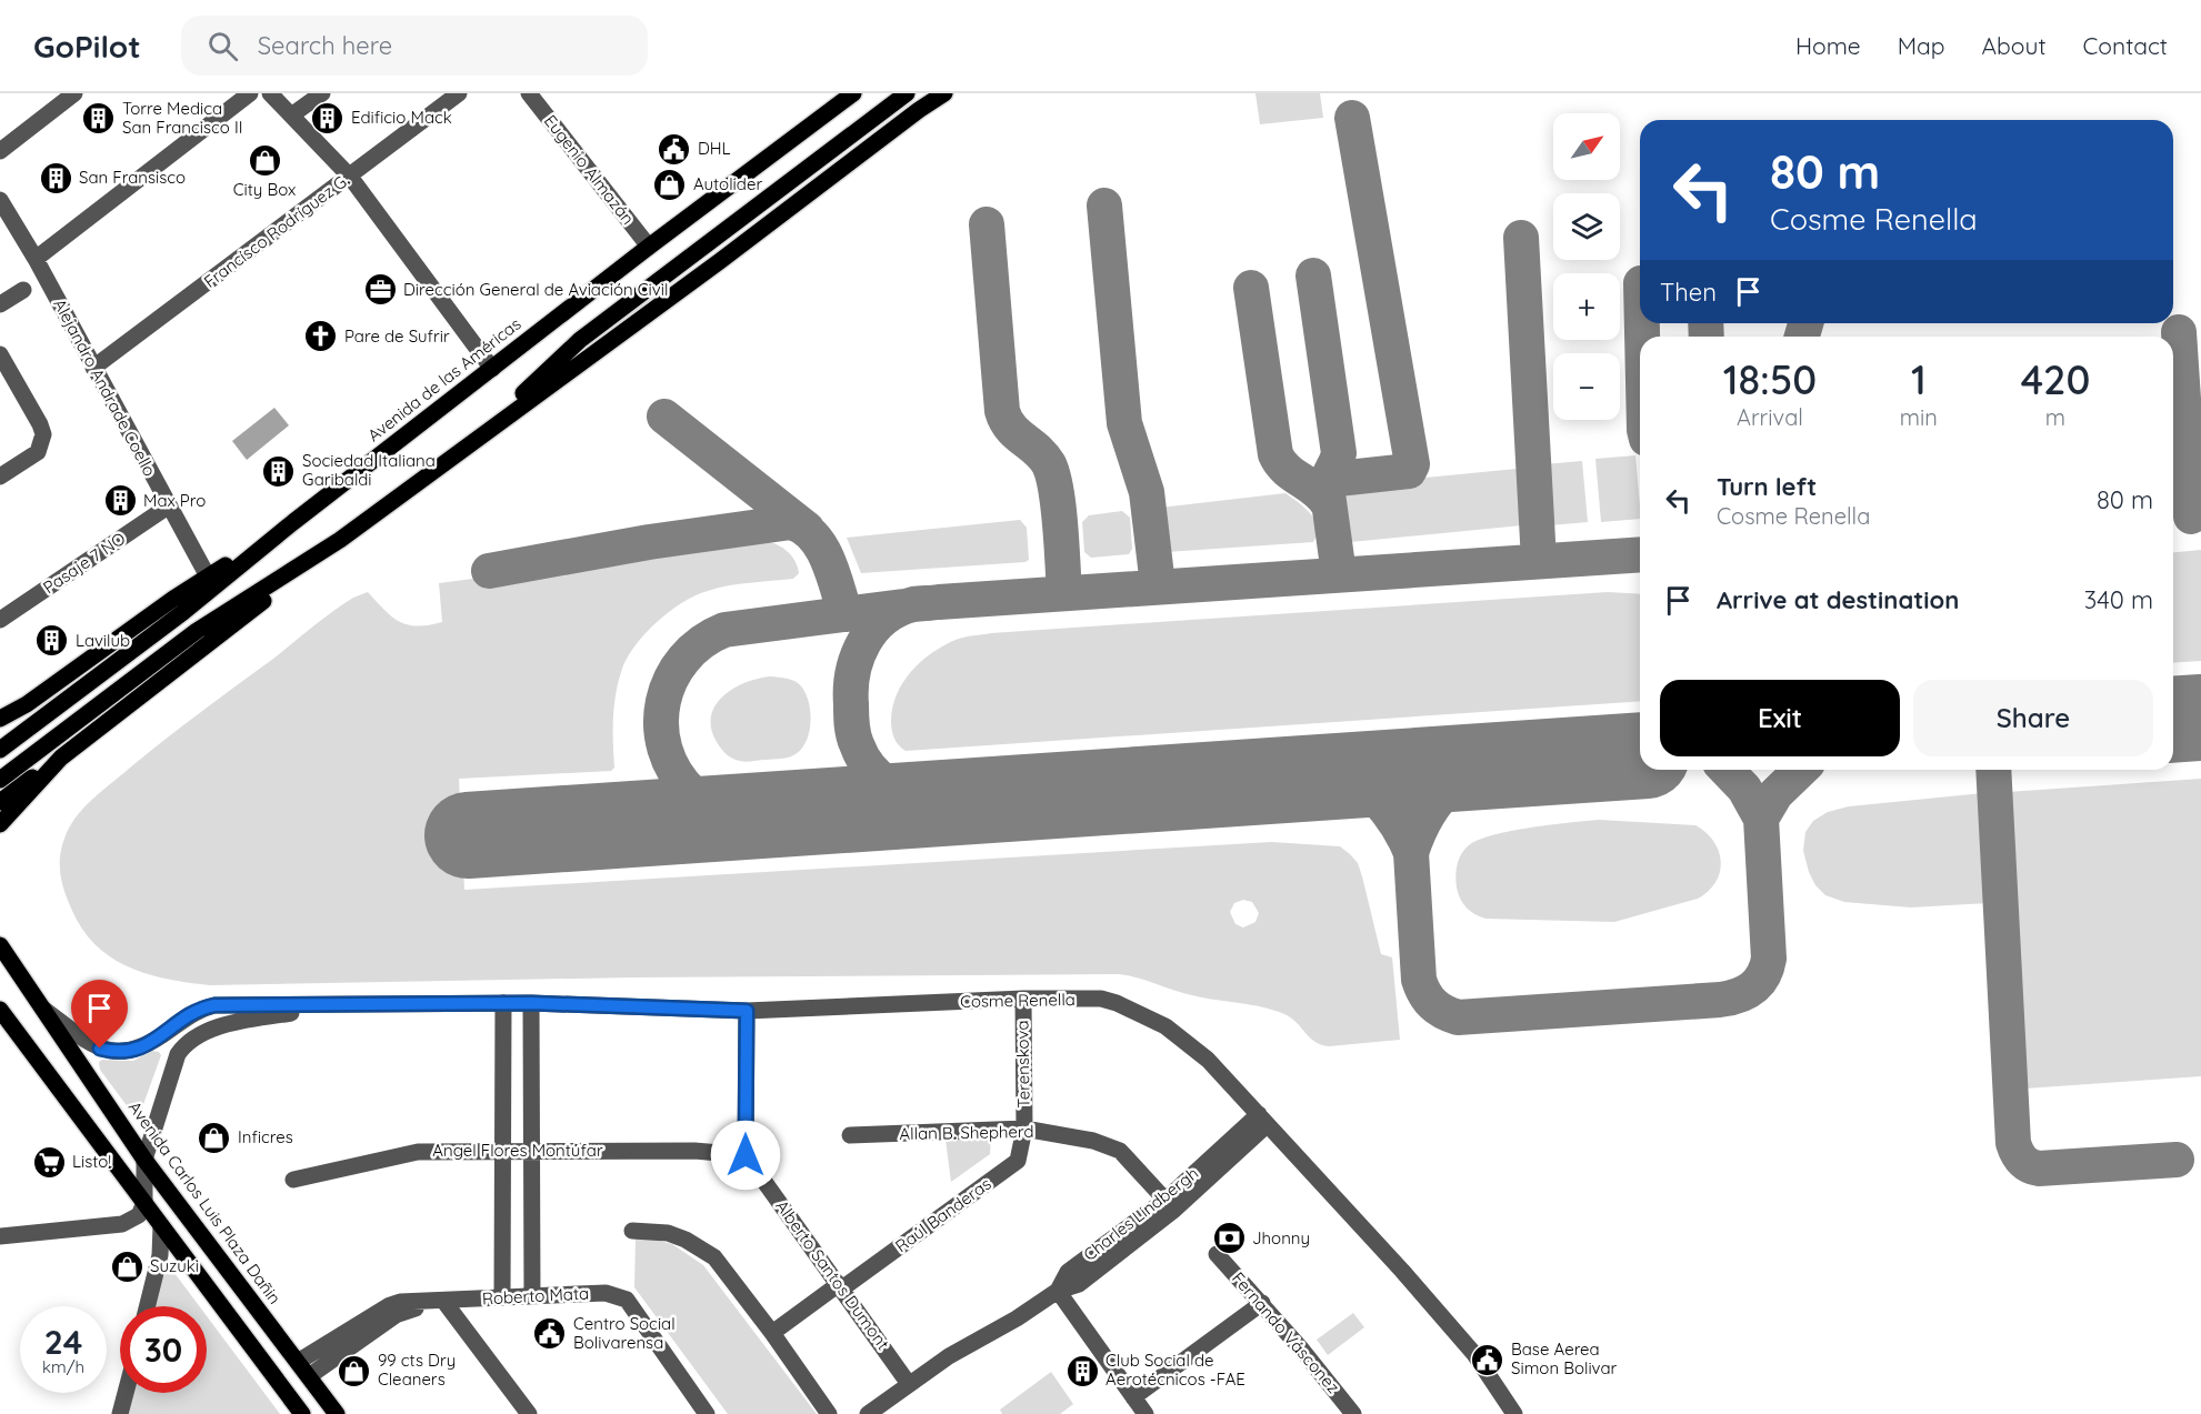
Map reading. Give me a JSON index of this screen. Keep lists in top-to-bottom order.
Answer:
{
  "streets": {
    "main road": ["Avenida de las Américas", "Avenida Carlos Luis Plaza Dañin"],
    "street": [
      "Eugenio Almazán",
      "Francísco Rodríguez G.",
      "Alejandro Andrade Coello",
      "Pasaje 7 NO",
      "Cosme Renella",
      "Terenskova",
      "Allan B. Shepherd",
      "Angel Flores Montúfar",
      "Charles Lindbergh",
      "Raúl Banderas",
      "Alberto Santos Dumont",
      "Roberto Mata",
      "Fernando Vásconez"
    ]
  },
  "crossings": [
    ["Eugenio Almazán", "Avenida de las Américas"],
    ["Francísco Rodríguez G.", "Alejandro Andrade Coello"],
    ["Alejandro Andrade Coello", "Pasaje 7 NO"],
    ["Cosme Renella", "Terenskova"],
    ["Cosme Renella", "Avenida Carlos Luis Plaza Dañin"],
    ["Cosme Renella", "Charles Lindbergh"],
    ["Terenskova", "Allan B. Shepherd"],
    ["Terenskova", "Raúl Banderas"],
    ["Allan B. Shepherd", "Charles Lindbergh"],
    ["Allan B. Shepherd", "Raúl Banderas"],
    ["Angel Flores Montúfar", "Alberto Santos Dumont"],
    ["Avenida Carlos Luis Plaza Dañin", "Roberto Mata"],
    ["Charles Lindbergh", "Alberto Santos Dumont"],
    ["Raúl Banderas", "Alberto Santos Dumont"]
  ],
  "places": {
    "building": [
      "Edificio Mack",
      "Torre Medica San Francisco II",
      "San Fransisco",
      "Sociedad Italiana Garibaldi",
      "Max Pro",
      "Lavilub",
      "Club Social de Aerotécnicos -FAE"
    ],
    "public building": ["DHL", "Centro Social Bolivarensa", "Base Aerea Simon Bolivar"],
    "shop": [
      "City Box",
      "Autolider",
      "Inficres",
      "Suzuki",
      "99 cts Dry Cleaners"
    ],
    "office": ["Dirección General de Aviación Civil"],
    "church": ["Pare de Sufrir"],
    "supermarket": ["Listo!"],
    "bank": ["Jhonny"]
  },
  "north": "top right",
  "page": {
    "header": "GoPilot",
    "search": "Search here",
    "nav": [
      "Home",
      "Map",
      "About",
      "Contact"
    ],
    "map_buttons": ["+", "−"],
    "turn": ["80 m", "Cosme Renella"],
    "then": "Then",
    "eta": [
      "18:50",
      "Arrival",
      "1",
      "min",
      "420",
      "m"
    ],
    "list": [
      {
        "name": "Turn left",
        "note": "Cosme Renella",
        "value": "80 m"
      },
      {
        "name": "Arrive at destination",
        "value": "340 m"
      }
    ],
    "buttons": ["Exit", "Share"],
    "speed": "24 km/h",
    "limit": "30"
  }
}
